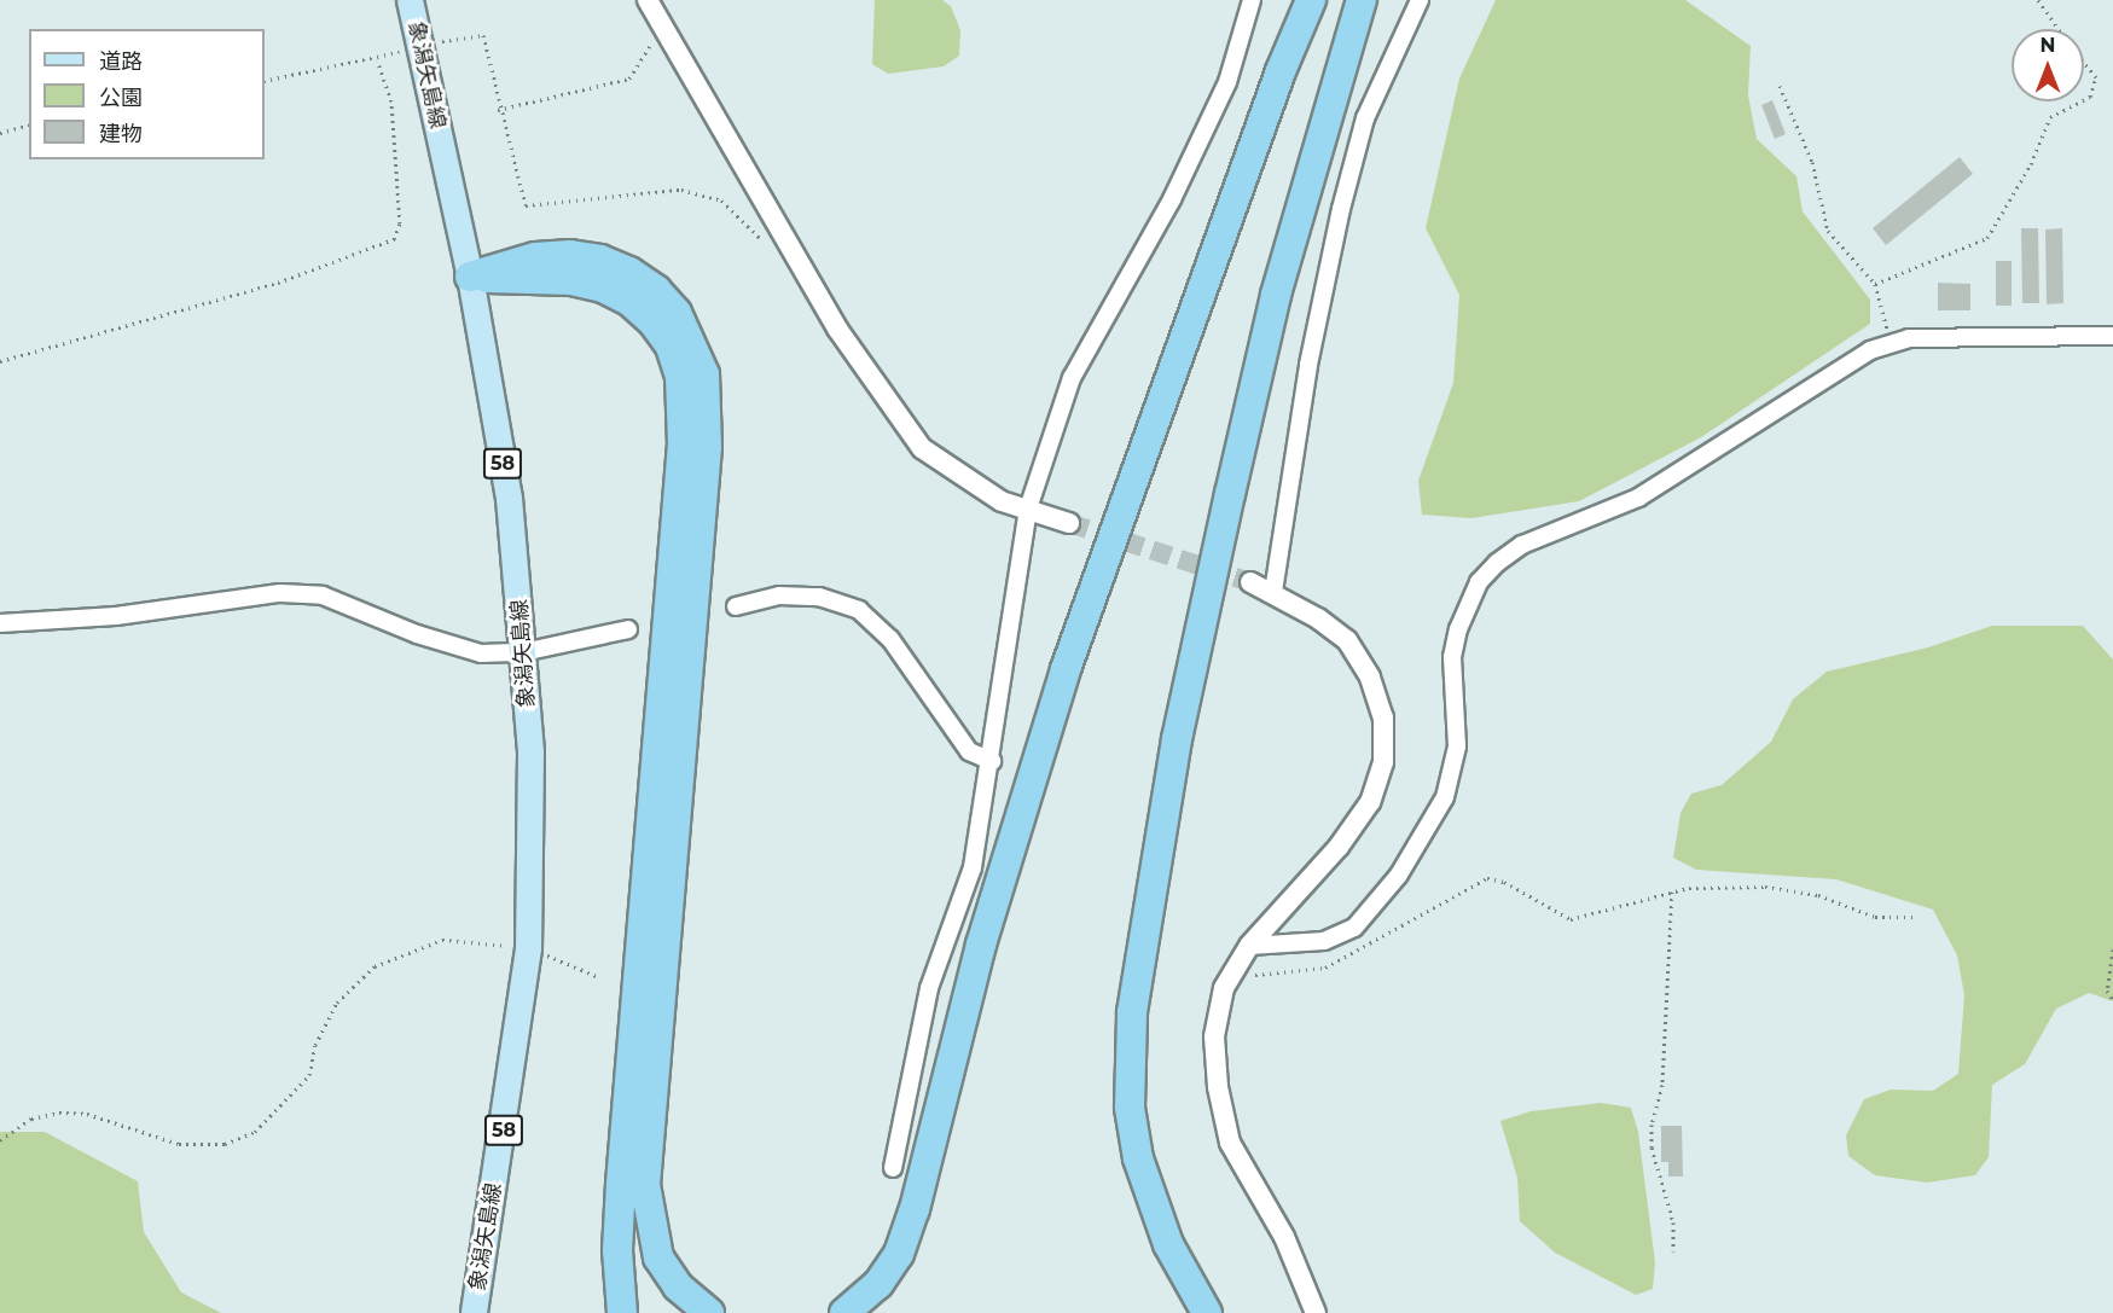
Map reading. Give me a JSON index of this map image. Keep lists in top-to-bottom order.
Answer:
{
  "streets": {
    "main road": ["象潟矢島線", "58"]
  },
  "legend": ["道路", "公園", "建物"],
  "north": "top"
}
